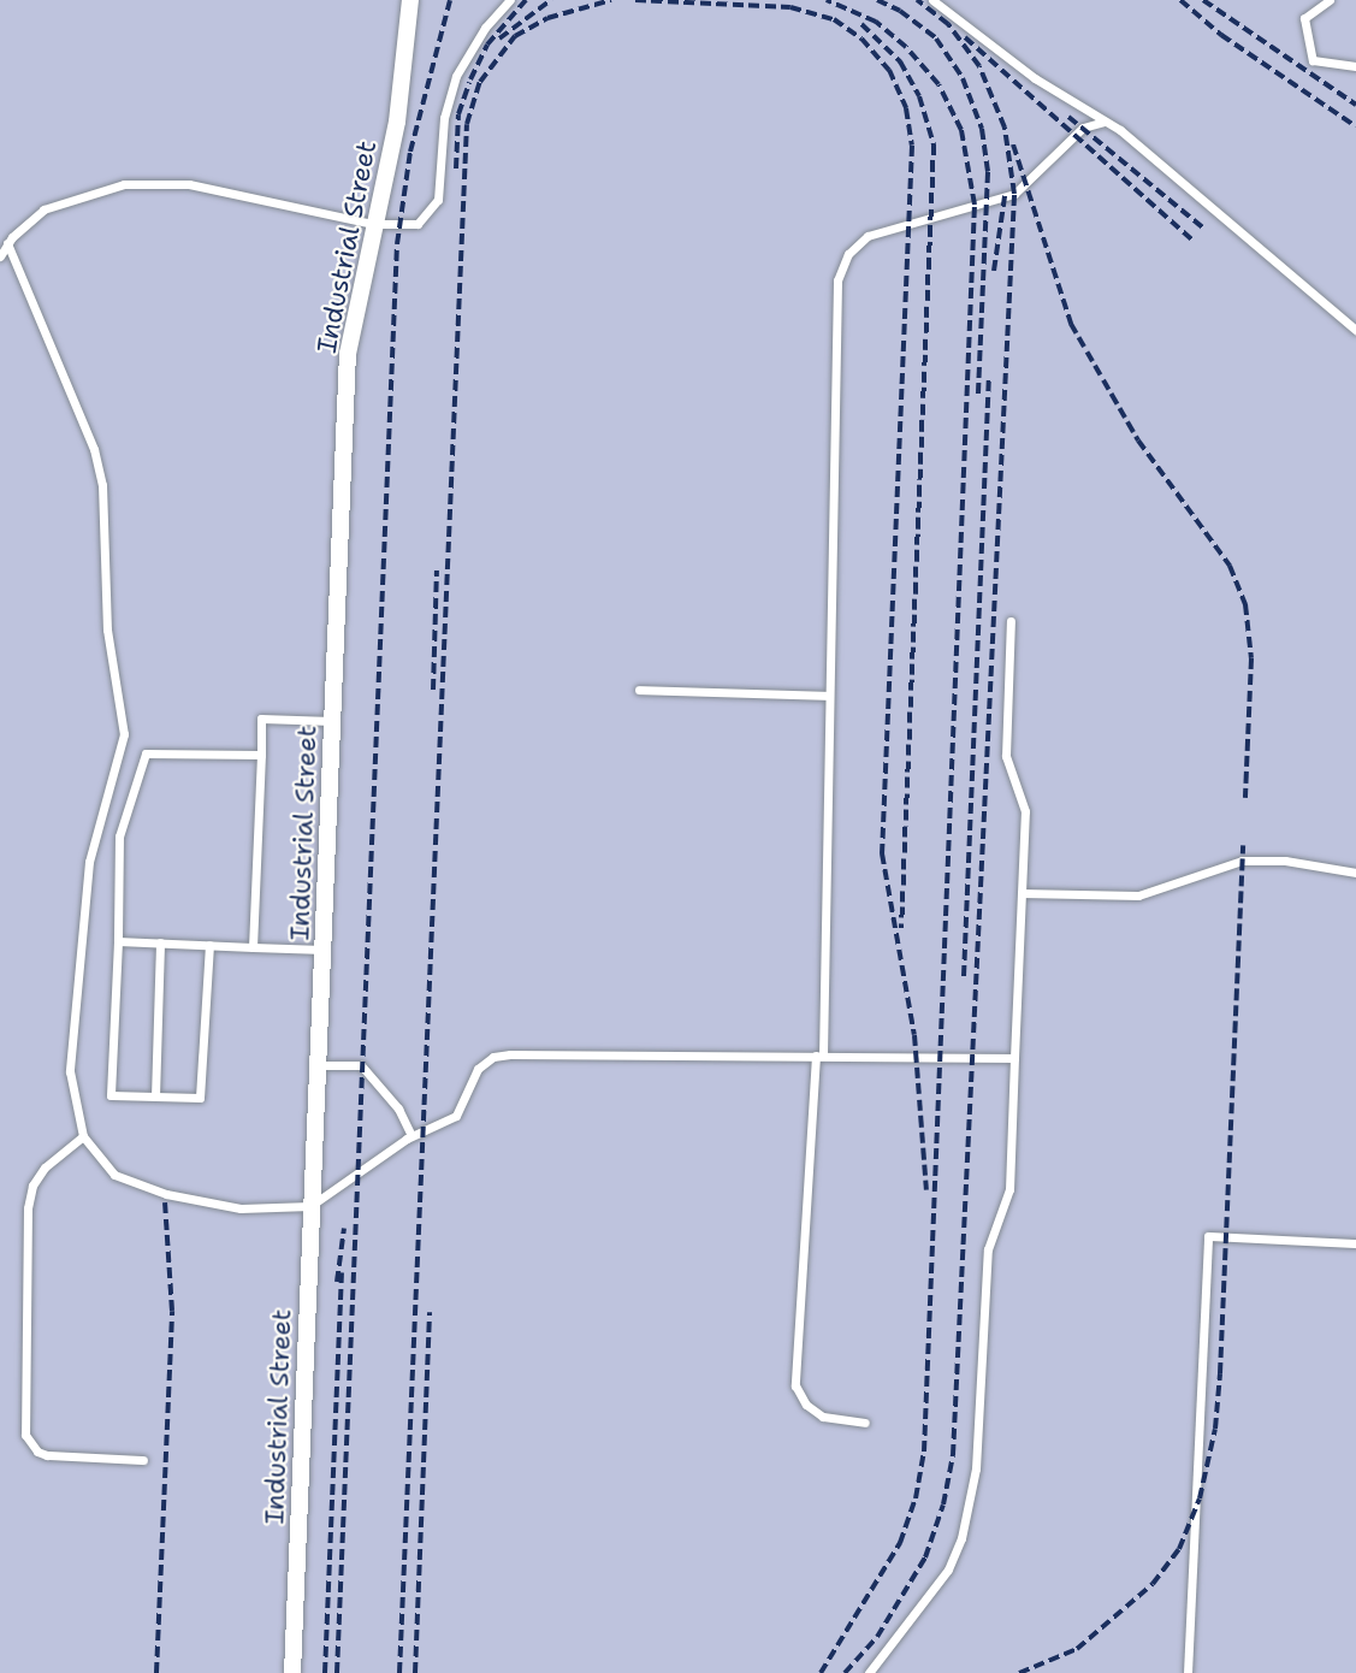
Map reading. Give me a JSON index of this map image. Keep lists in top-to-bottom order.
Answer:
{
  "streets": {
    "street": ["Industrial Street"]
  }
}
